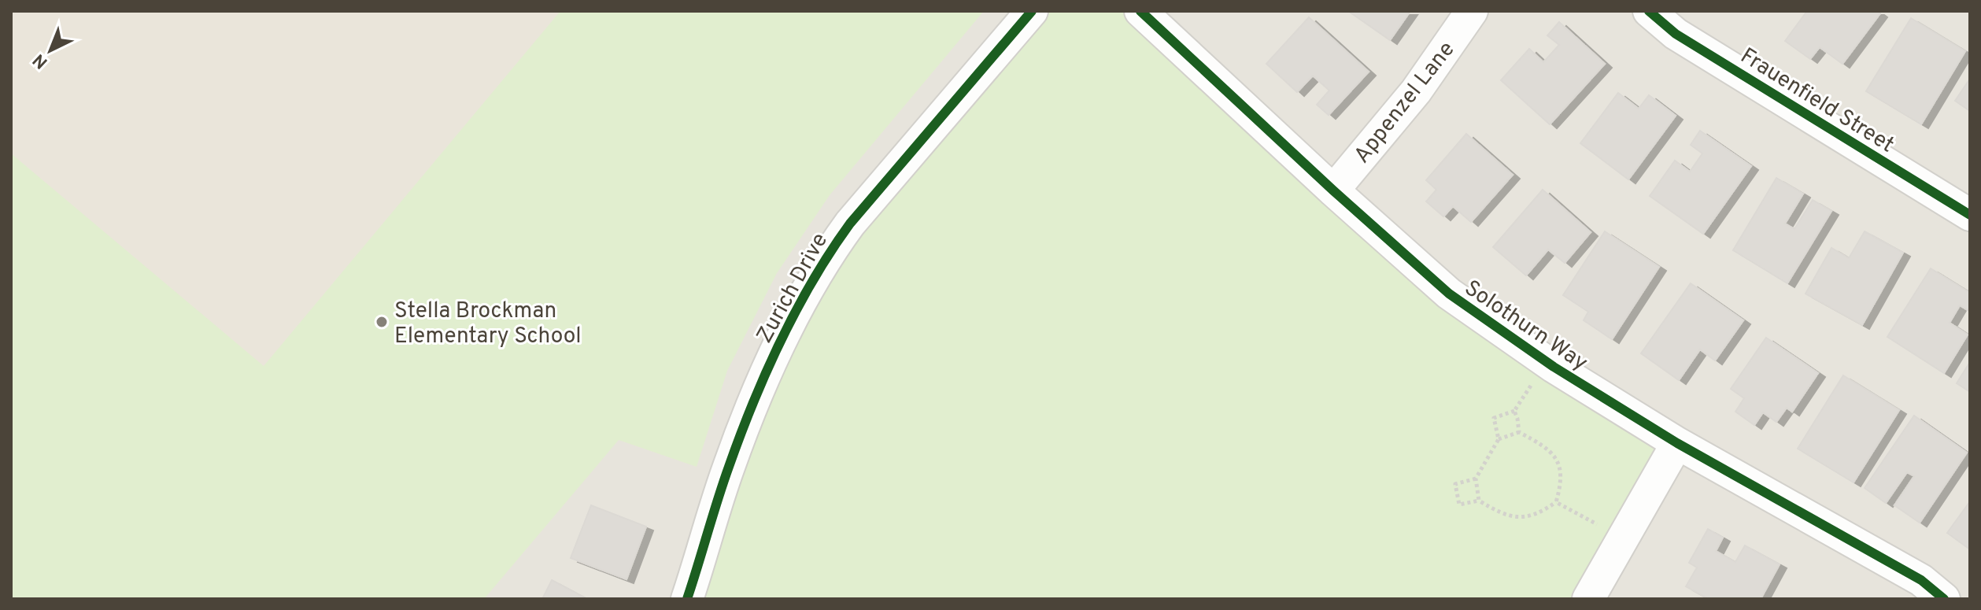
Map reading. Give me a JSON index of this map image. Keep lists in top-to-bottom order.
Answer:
{
  "streets": {
    "street": [
      "Frauenfield Street",
      "Appenzel Lane",
      "Zurich Drive",
      "Solothurn Way"
    ]
  },
  "crossings": [
    ["Appenzel Lane", "Solothurn Way"]
  ],
  "places": ["Stella Brockman Elementary School"],
  "north": "bottom left"
}
